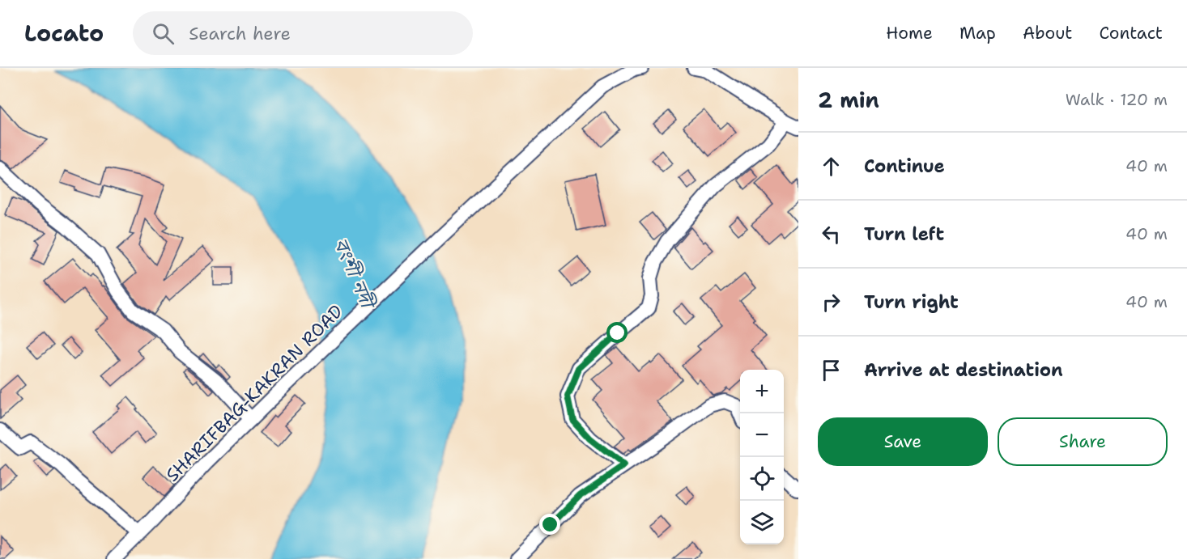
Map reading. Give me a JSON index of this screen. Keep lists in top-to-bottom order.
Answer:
{
  "streets": {
    "street": ["SHARIFBAG-KAKRAN ROAD"]
  },
  "water": ["বংশী নদী"],
  "page": {
    "header": "Locato",
    "search": "Search here",
    "nav": [
      "Home",
      "Map",
      "About",
      "Contact"
    ],
    "heading": ["2 min", "Walk · 120 m"],
    "list": [
      ["Continue", "40 m"],
      ["Turn left", "40 m"],
      ["Turn right", "40 m"],
      "Arrive at destination"
    ],
    "map_buttons": ["+", "−"],
    "buttons": ["Save", "Share"]
  }
}
